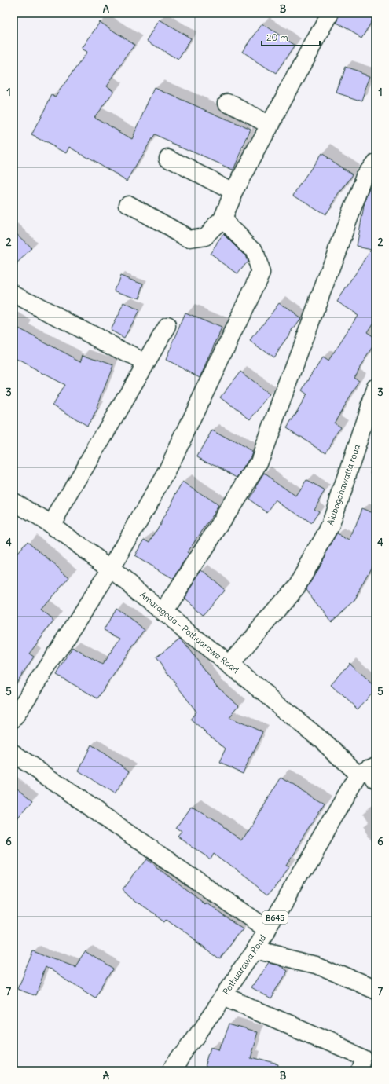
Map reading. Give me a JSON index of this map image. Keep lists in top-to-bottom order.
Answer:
{
  "streets": {
    "street": [
      "Alubogahawatta road",
      "Amaragoda - Pothuarawa Road",
      "B645",
      "Pothuarawa Road"
    ]
  },
  "crossings": [
    ["Alubogahawatta road", "Amaragoda - Pothuarawa Road"],
    ["Amaragoda - Pothuarawa Road", "Pothuarawa Road"]
  ],
  "scale_bar": "20 m",
  "grid": {
    "columns": ["A", "B"],
    "rows": [
      "1",
      "2",
      "3",
      "4",
      "5",
      "6",
      "7"
    ]
  }
}
